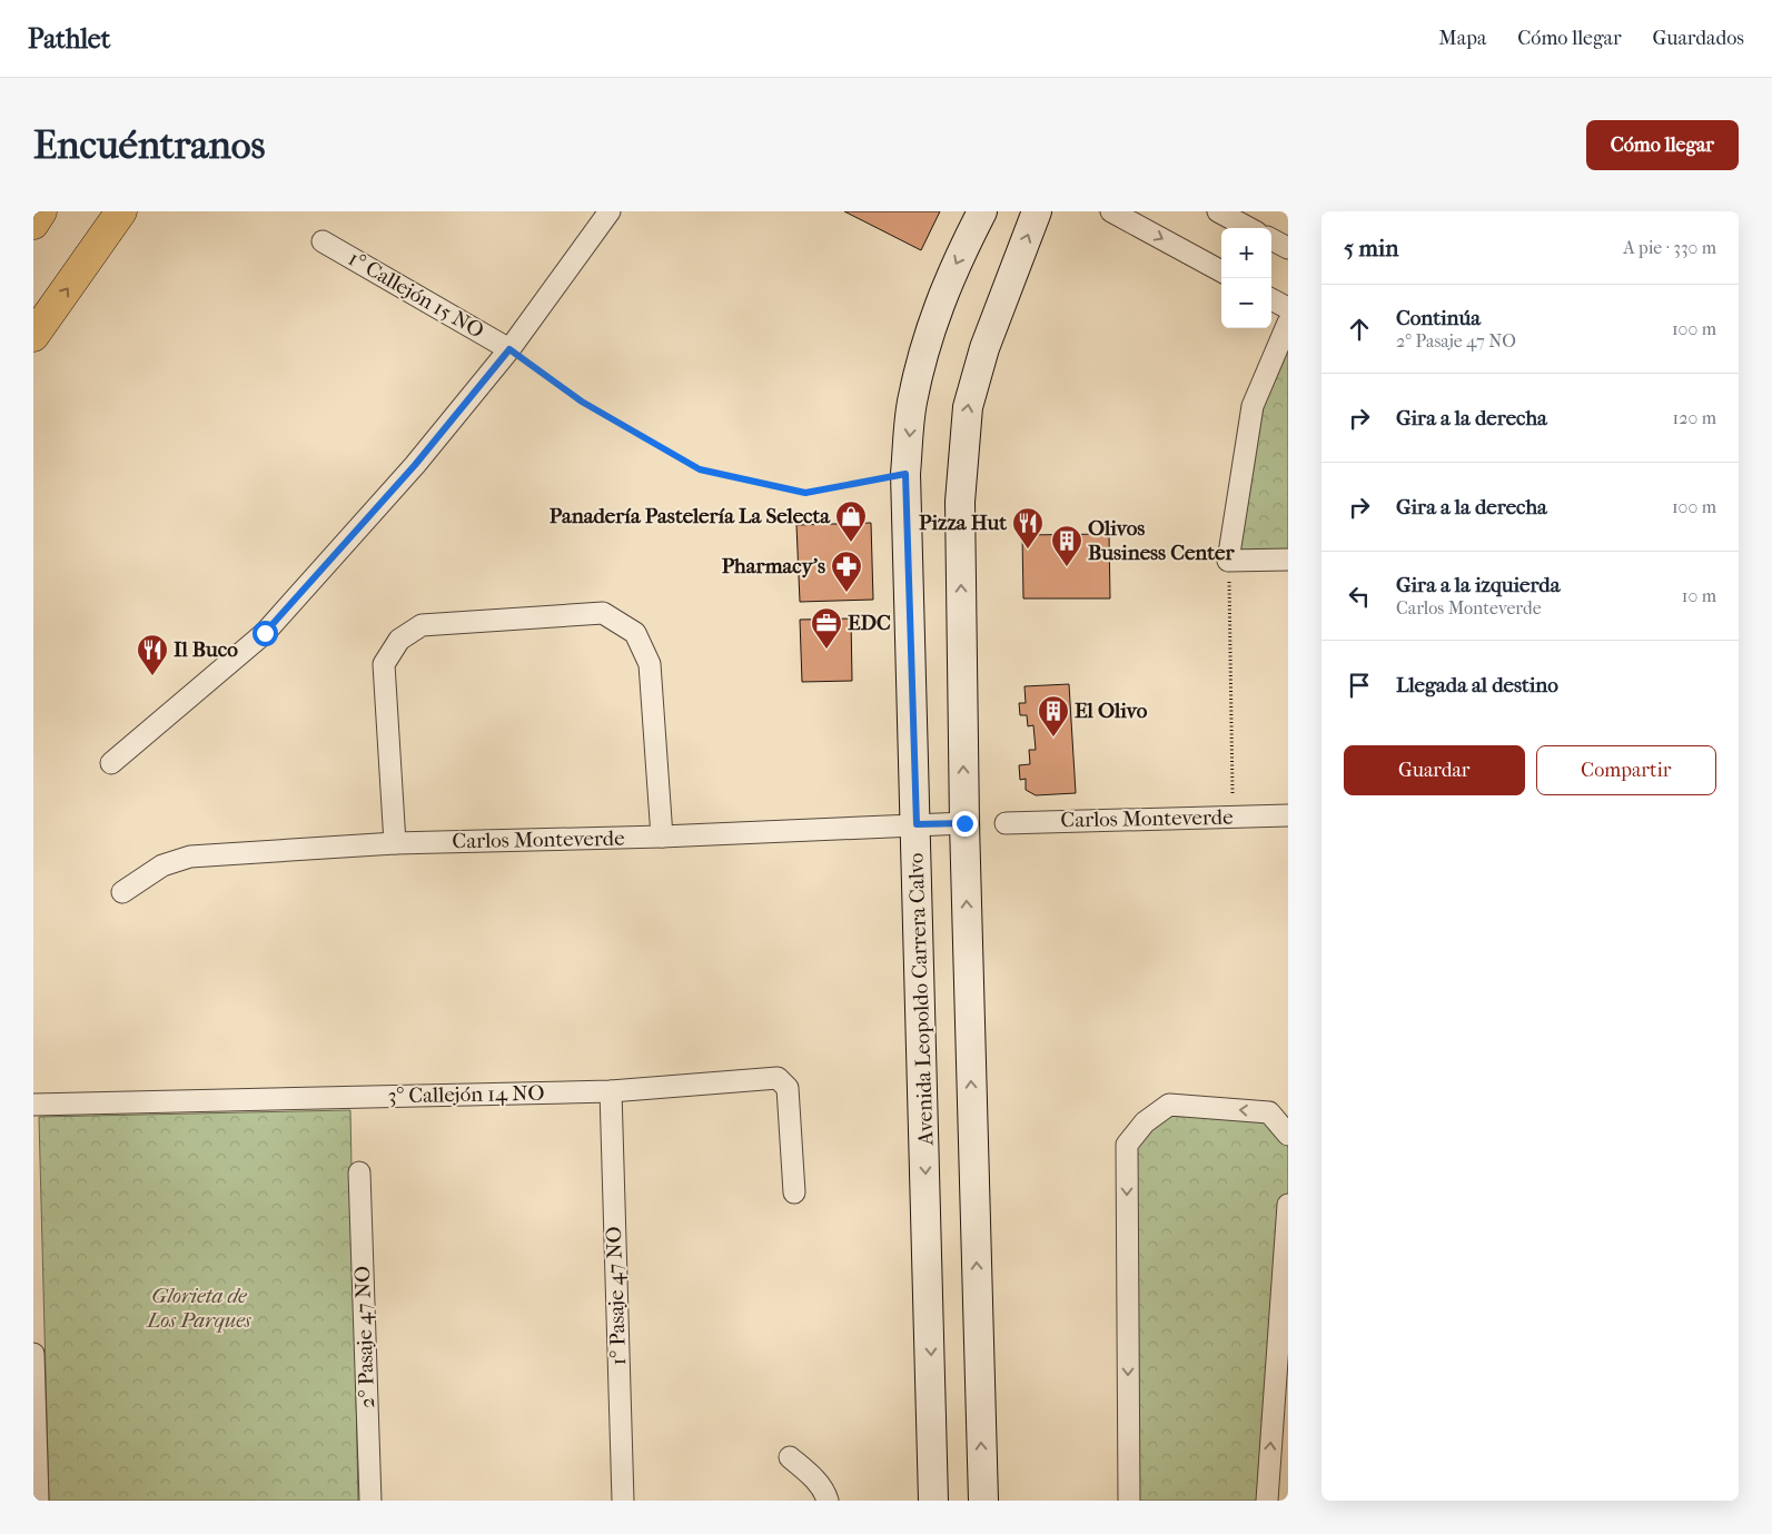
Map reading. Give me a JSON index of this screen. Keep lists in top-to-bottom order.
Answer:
{
  "streets": {
    "main road": ["Avenida Leopoldo Carrera Calvo"],
    "street": [
      "1° Callejón 15 NO",
      "Carlos Monteverde",
      "3° Callejón 14 NO",
      "1° Pasaje 47 NO",
      "2° Pasaje 47 NO"
    ]
  },
  "crossings": [
    ["Carlos Monteverde", "Avenida Leopoldo Carrera Calvo"],
    ["3° Callejón 14 NO", "1° Pasaje 47 NO"]
  ],
  "parks": ["Glorieta de Los Parques"],
  "places": {
    "shop": ["Panadería Pastelería La Selecta"],
    "restaurant": ["Pizza Hut", "Il Buco"],
    "building": ["Olivos Business Center", "El Olivo"],
    "pharmacy": ["Pharmacy's"],
    "office": ["EDC"]
  },
  "page": {
    "header": "Pathlet",
    "nav": ["Mapa", "Cómo llegar", "Guardados"],
    "buttons": [
      "Cómo llegar",
      ["Guardar", "Compartir"]
    ],
    "title": "Encuéntranos",
    "heading": ["5 min", "A pie · 330 m"],
    "map_buttons": ["+", "−"],
    "list": [
      ["Continúa", "2° Pasaje 47 NO", "100 m"],
      ["Gira a la derecha", "120 m"],
      ["Gira a la derecha", "100 m"],
      ["Gira a la izquierda", "Carlos Monteverde", "10 m"],
      "Llegada al destino"
    ]
  }
}
